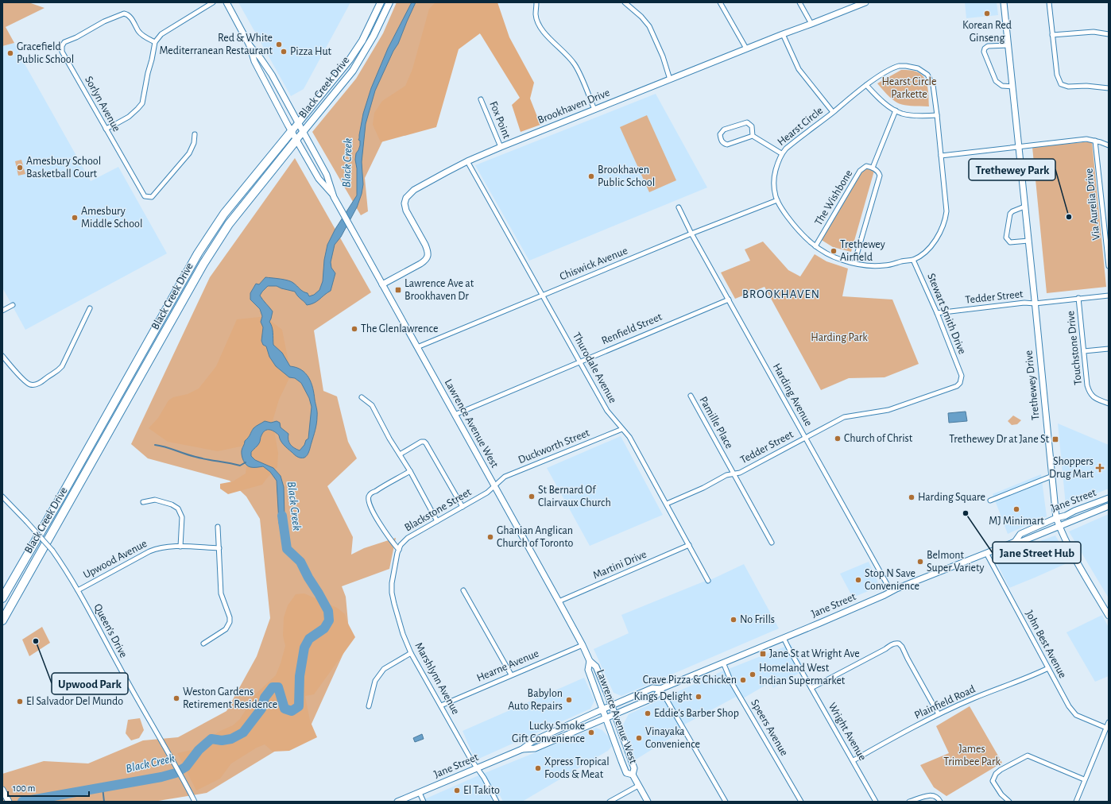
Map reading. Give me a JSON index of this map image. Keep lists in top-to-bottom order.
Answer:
{
  "streets": {
    "highway": ["Black Creek Drive"],
    "main road": [
      "Brookhaven Drive",
      "Trethewey Drive",
      "Lawrence Avenue West",
      "Jane Street"
    ],
    "street": [
      "Sorlyn Avenue",
      "Fox Point",
      "Hearst Circle",
      "The Wishbone",
      "Via Aurelia Drive",
      "Chiswick Avenue",
      "Tedder Street",
      "Stewart Smith Drive",
      "Renfield Street",
      "Touchstone Drive",
      "Thurodale Avenue",
      "Harding Avenue",
      "Pamille Place",
      "Duckworth Street",
      "Blackstone Street",
      "Upwood Avenue",
      "Martini Drive",
      "Queen's Drive",
      "John Best Avenue",
      "Hearne Avenue",
      "Marshlynn Avenue",
      "Plainfield Road",
      "Speers Avenue",
      "Wright Avenue"
    ]
  },
  "crossings": [
    ["Black Creek Drive", "Lawrence Avenue West"],
    ["Brookhaven Drive", "Fox Point"],
    ["Brookhaven Drive", "Thurodale Avenue"],
    ["Brookhaven Drive", "Lawrence Avenue West"],
    ["Hearst Circle", "The Wishbone"],
    ["Hearst Circle", "Chiswick Avenue"],
    ["Hearst Circle", "Stewart Smith Drive"],
    ["Chiswick Avenue", "Thurodale Avenue"],
    ["Chiswick Avenue", "Harding Avenue"],
    ["Chiswick Avenue", "Lawrence Avenue West"],
    ["Tedder Street", "Stewart Smith Drive"],
    ["Tedder Street", "Touchstone Drive"],
    ["Tedder Street", "Thurodale Avenue"],
    ["Tedder Street", "Trethewey Drive"],
    ["Tedder Street", "Harding Avenue"],
    ["Tedder Street", "Pamille Place"],
    ["Renfield Street", "Thurodale Avenue"],
    ["Renfield Street", "Harding Avenue"],
    ["Renfield Street", "Lawrence Avenue West"],
    ["Thurodale Avenue", "Duckworth Street"],
    ["Thurodale Avenue", "Martini Drive"],
    ["Trethewey Drive", "Jane Street"],
    ["Harding Avenue", "Jane Street"],
    ["Lawrence Avenue West", "Duckworth Street"],
    ["Lawrence Avenue West", "Jane Street"],
    ["Lawrence Avenue West", "Blackstone Street"],
    ["Lawrence Avenue West", "Martini Drive"],
    ["Lawrence Avenue West", "Hearne Avenue"],
    ["Duckworth Street", "Blackstone Street"],
    ["Jane Street", "John Best Avenue"],
    ["Jane Street", "Marshlynn Avenue"],
    ["Jane Street", "Speers Avenue"],
    ["Jane Street", "Wright Avenue"],
    ["Blackstone Street", "Marshlynn Avenue"],
    ["Upwood Avenue", "Queen's Drive"],
    ["John Best Avenue", "Plainfield Road"],
    ["Hearne Avenue", "Marshlynn Avenue"],
    ["Plainfield Road", "Wright Avenue"]
  ],
  "districts": ["BROOKHAVEN"],
  "water": ["Black Creek"],
  "parks": ["Hearst Circle Parkette", "Harding Park", "James Trimbee Park"],
  "places": {
    "other": [
      "Korean Red Ginseng",
      "Red & White Mediterranean Restaurant",
      "Pizza Hut",
      "Gracefield Public School",
      "Amesbury School Basketball Court",
      "Brookhaven Public School",
      "Trethewey Park",
      "Amesbury Middle School",
      "Trethewey Airfield",
      "The Glenlawrence",
      "Church of Christ",
      "St Bernard Of Clairvaux Church",
      "Harding Square",
      "MJ Minimart",
      "Jane Street Hub",
      "Ghanian Anglican Church of Toronto",
      "Belmont Super Variety",
      "Stop N Save Convenience",
      "No Frills",
      "Upwood Park",
      "Homeland West Indian Supermarket",
      "Crave Pizza & Chicken",
      "Kings Delight",
      "Weston Gardens Retirement Residence",
      "Babylon Auto Repairs",
      "El Salvador Del Mundo",
      "Eddie's Barber Shop",
      "Lucky Smoke Gift Convenience",
      "Vinayaka Convenience",
      "Xpress Tropical Foods & Meat",
      "El Takito"
    ],
    "transit": ["Lawrence Ave at Brookhaven Dr", "Trethewey Dr at Jane St", "Jane St at Wright Ave"],
    "health": ["Shoppers Drug Mart"]
  },
  "scale_bar": "100 m"
}
